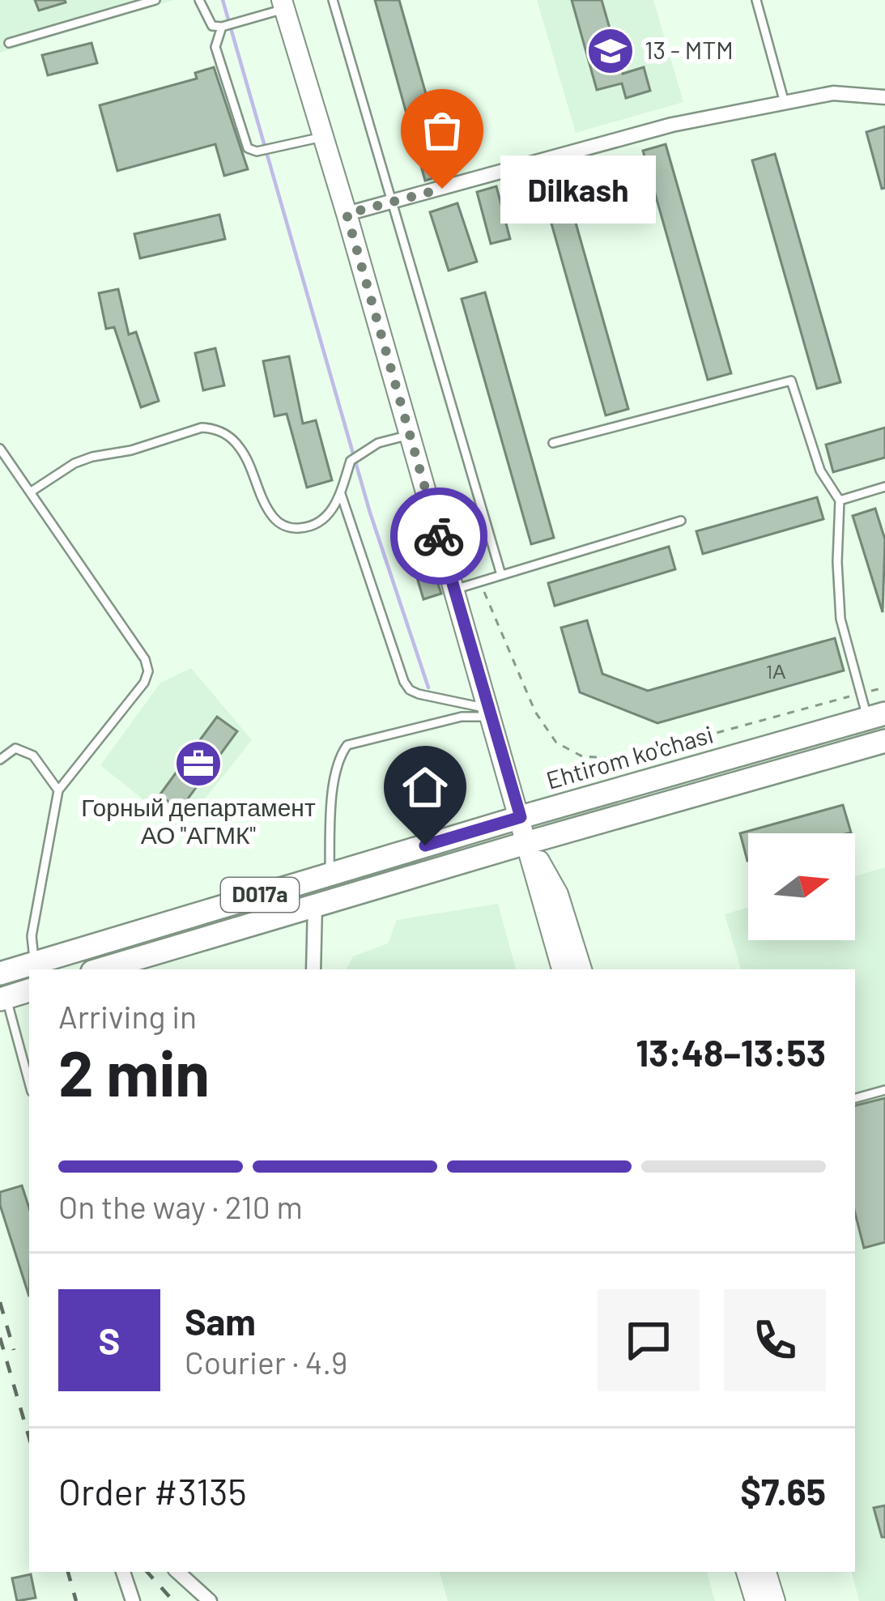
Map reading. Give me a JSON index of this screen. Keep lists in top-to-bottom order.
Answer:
{
  "streets": {
    "main road": ["Ehtirom ko'chasi", "D017a"]
  },
  "places": {
    "school or university": ["13 - MTM"],
    "other": ["Dilkash"],
    "office": ["Горный департамент АО \"АГМК\""]
  },
  "house_numbers": ["1А"],
  "north": "right",
  "page": {
    "bubble": "Dilkash",
    "heading": ["2 min", "Arriving in", "13:48–13:53"],
    "panel": [
      "Sam",
      "Courier · 4.9",
      "Order #3135",
      "$7.65"
    ],
    "bar": "On the way · 210 m",
    "round": "S"
  }
}
